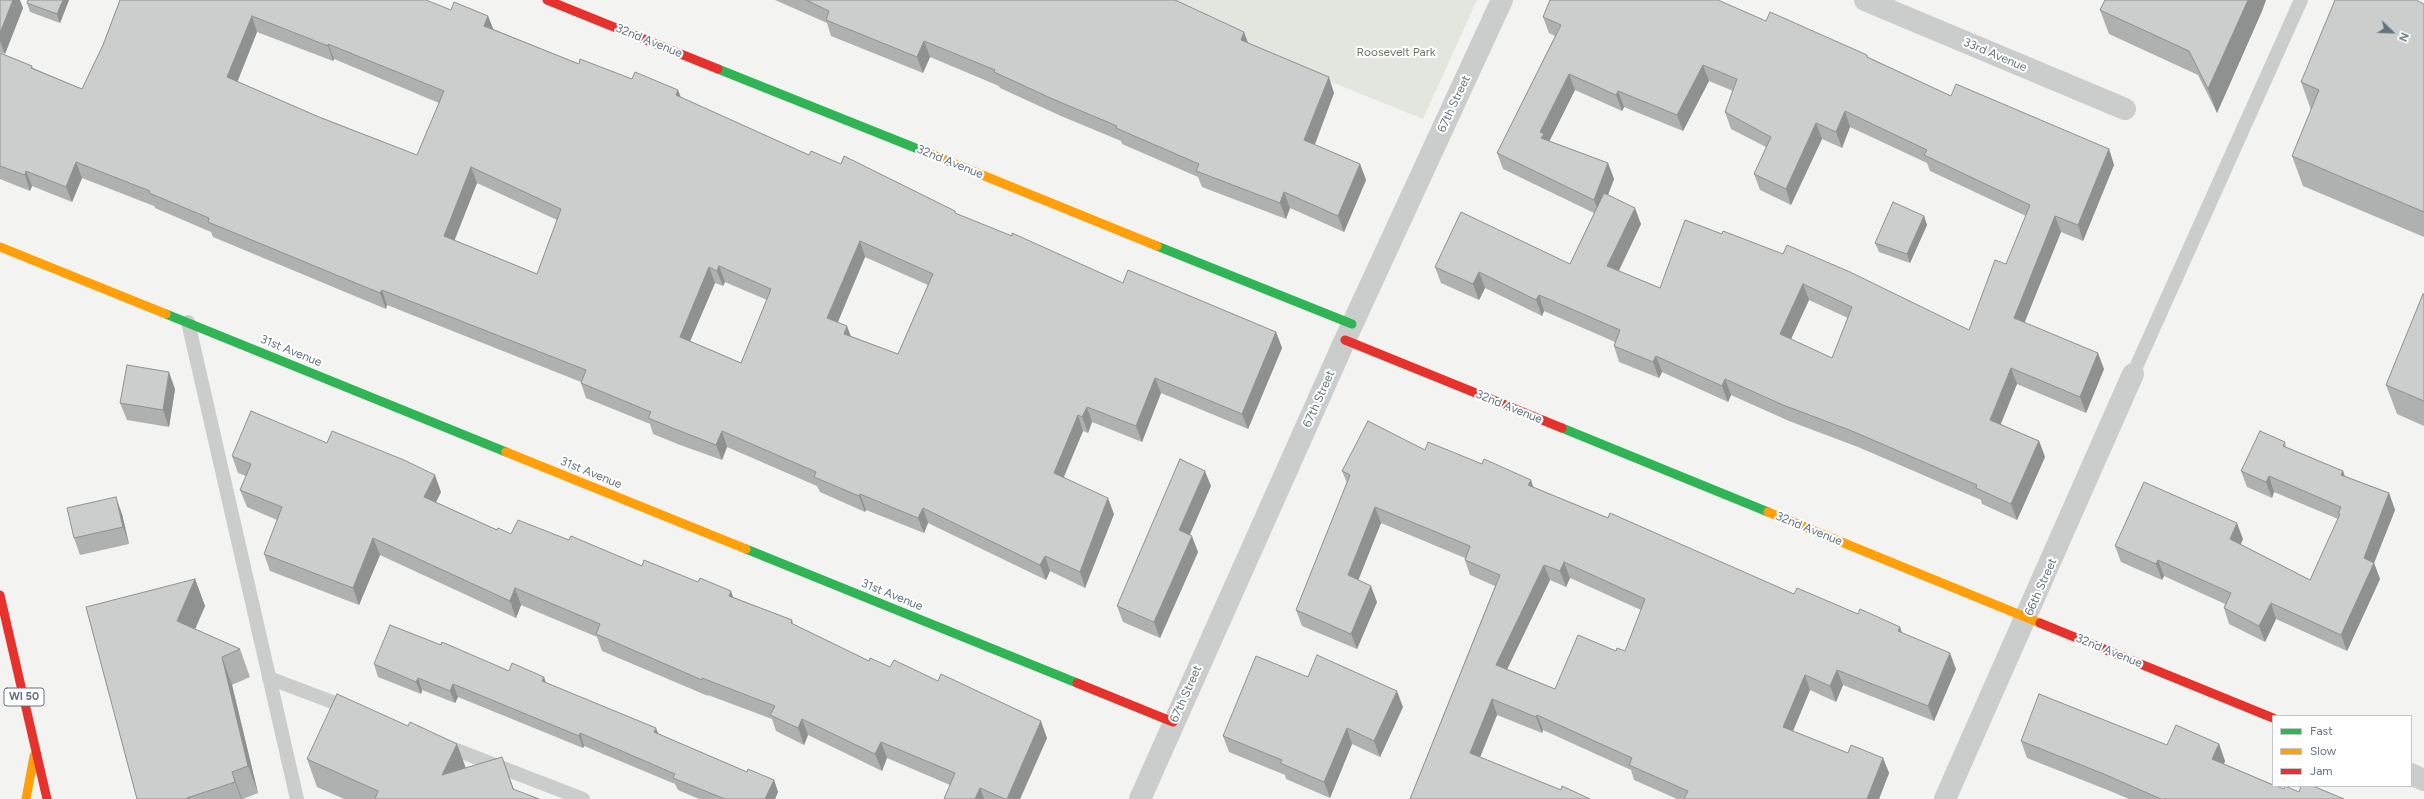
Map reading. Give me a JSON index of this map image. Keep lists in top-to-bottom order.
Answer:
{
  "streets": {
    "street": [
      "32nd Avenue",
      "33rd Avenue",
      "67th Street",
      "31st Avenue",
      "66th Street",
      "WI 50"
    ]
  },
  "crossings": [
    ["32nd Avenue", "67th Street"],
    ["32nd Avenue", "66th Street"],
    ["67th Street", "31st Avenue"]
  ],
  "parks": ["Roosevelt Park"],
  "legend": ["Fast", "Slow", "Jam"],
  "north": "bottom right"
}
